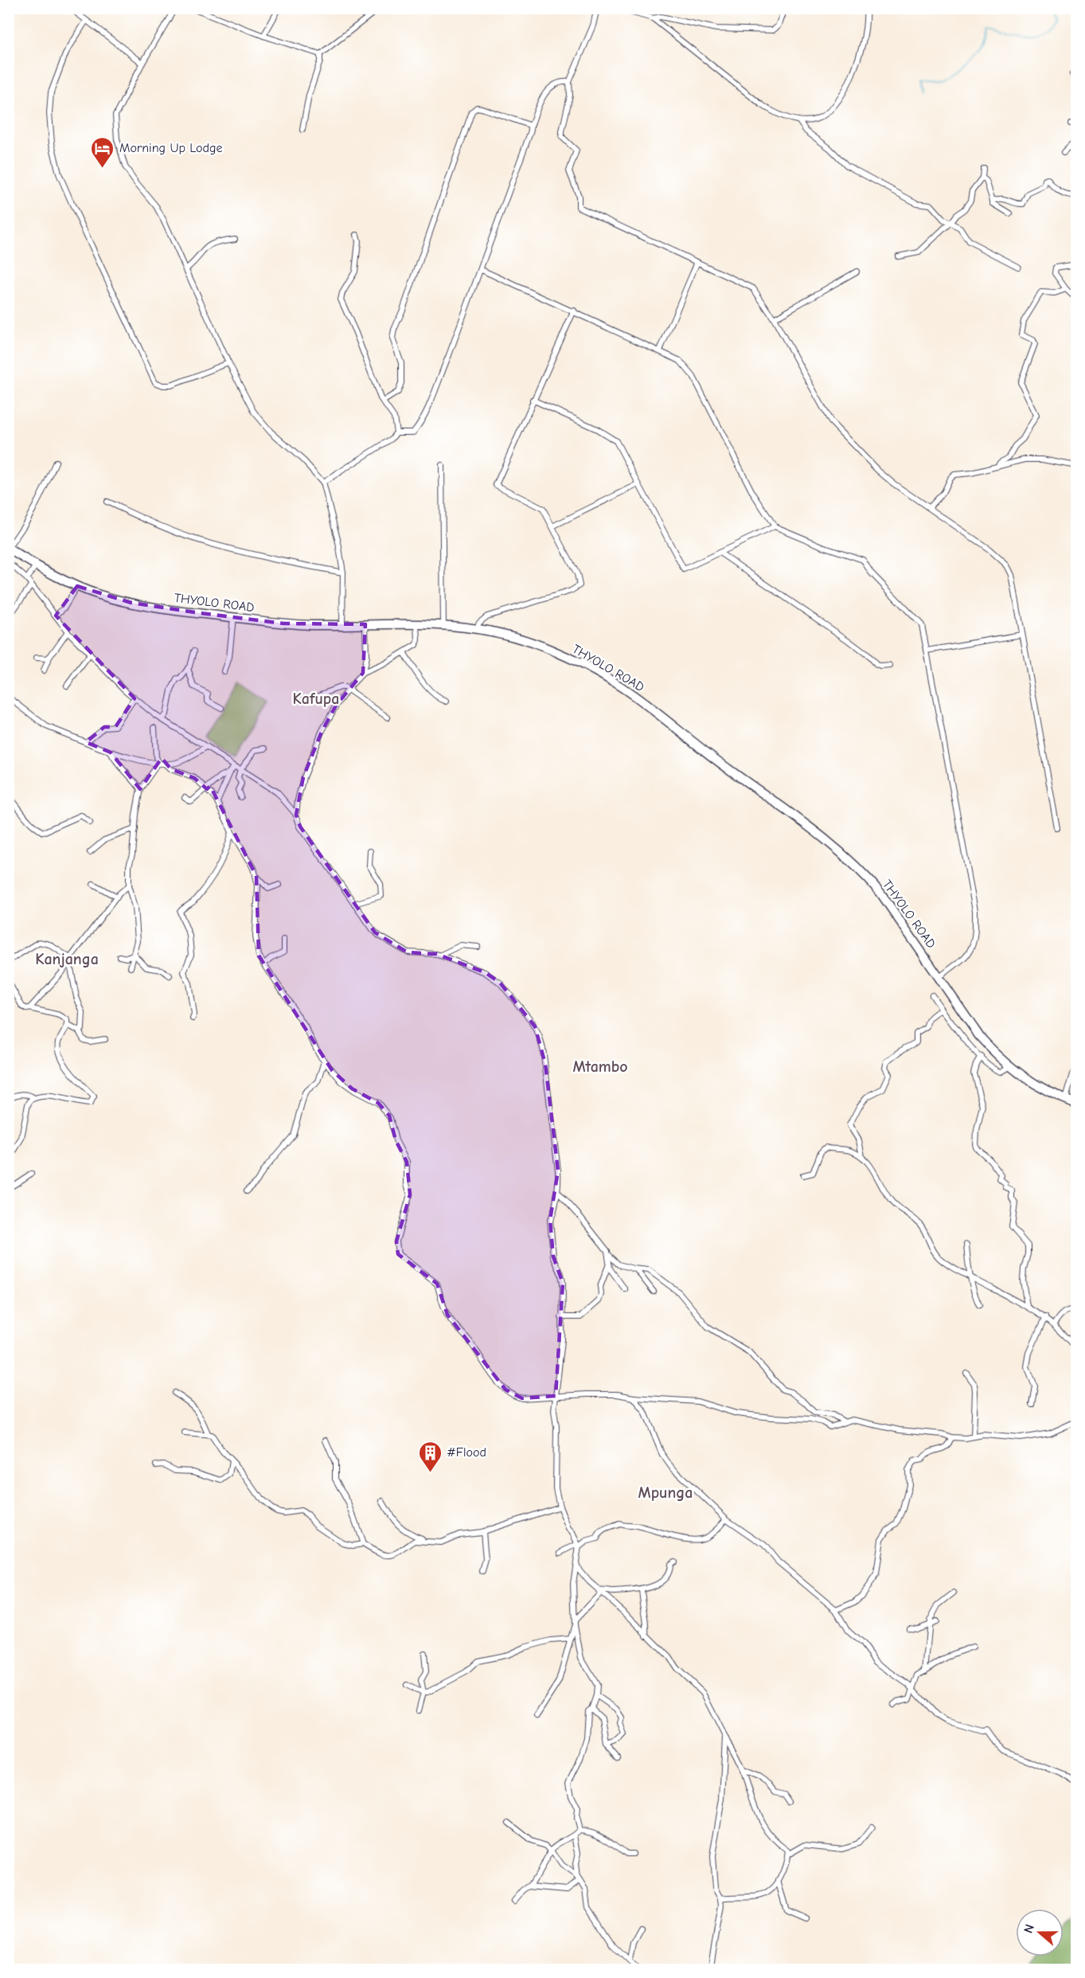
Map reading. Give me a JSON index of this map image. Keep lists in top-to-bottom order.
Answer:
{
  "streets": {
    "highway": ["THYOLO ROAD"]
  },
  "districts": [
    "Kafupa",
    "Kanjanga",
    "Mtambo",
    "Mpunga"
  ],
  "places": {
    "hotel": ["Morning Up Lodge"],
    "building": ["#Flood"]
  },
  "north": "left"
}
